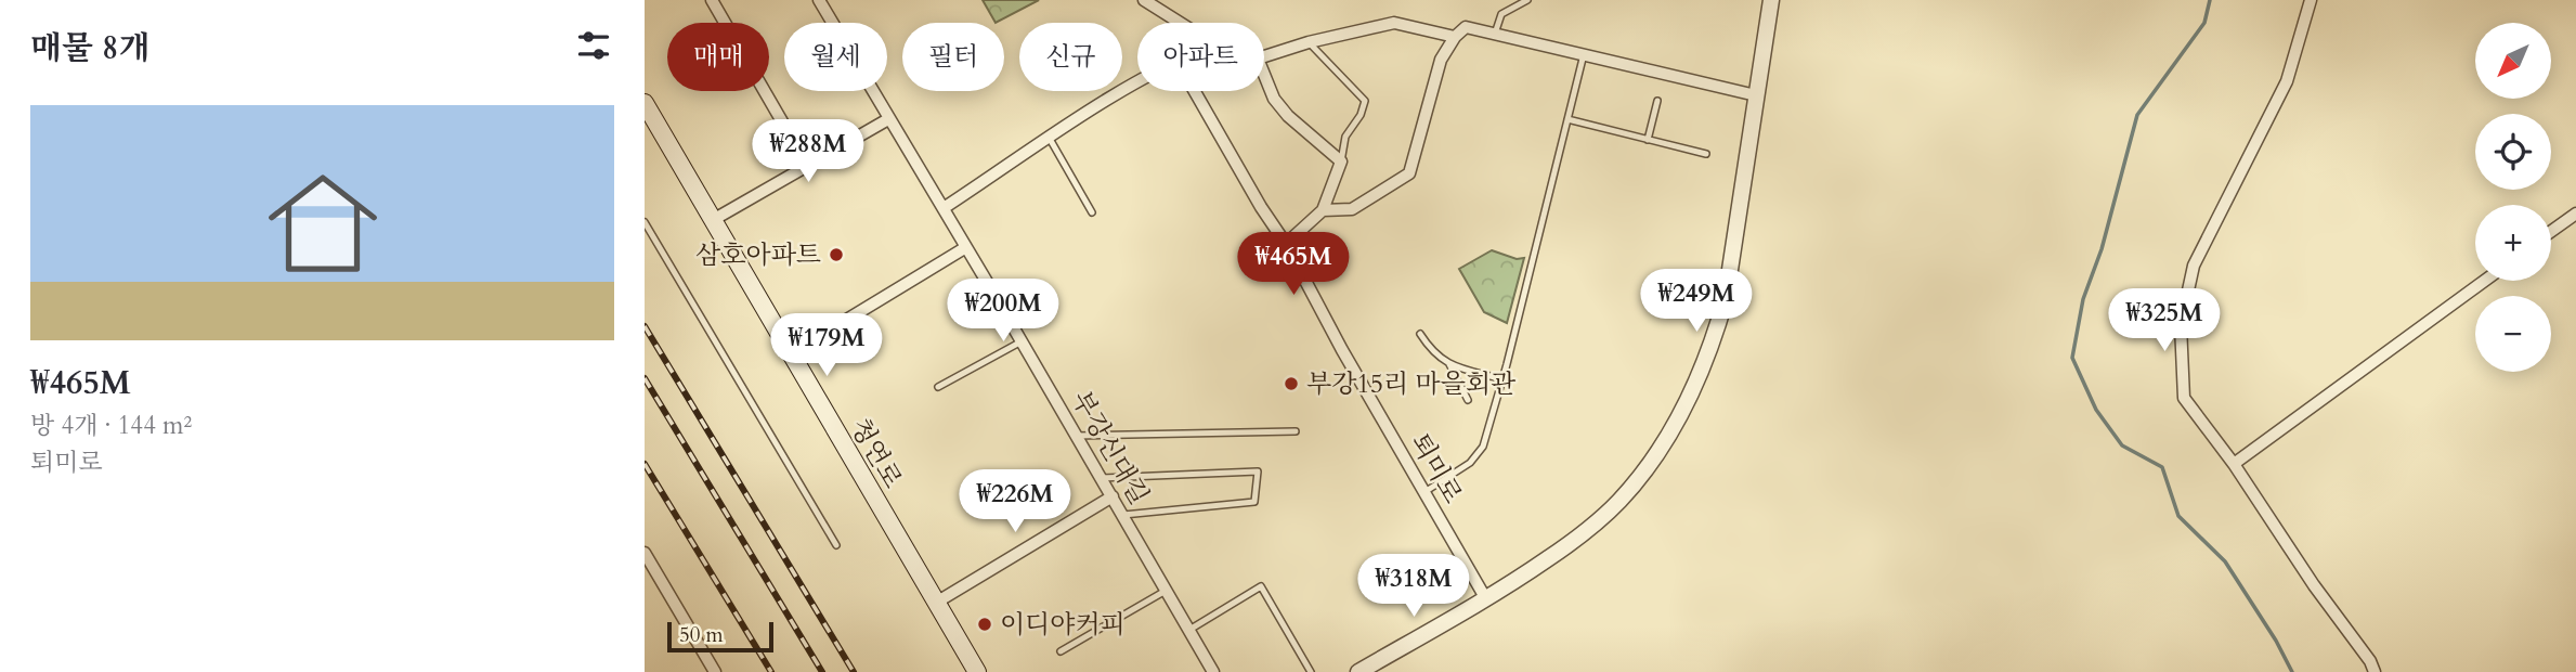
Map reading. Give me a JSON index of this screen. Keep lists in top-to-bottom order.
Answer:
{
  "streets": {
    "main road": ["청연로"],
    "street": ["부강신대길", "퇴미로"]
  },
  "places": ["삼호아파트", "부강15리 마을회관", "이디야커피"],
  "scale_bar": "50 m",
  "north": "bottom left",
  "page": {
    "heading": "매물 8개",
    "map_buttons": ["+", "−"],
    "chip": [
      "매매",
      "월세",
      "필터",
      "신규",
      "아파트"
    ],
    "list": [
      {
        "name": "₩465M",
        "note": "방 4개 · 144 m² · 퇴미로"
      }
    ],
    "price": [
      "₩288M",
      "₩465M",
      "₩249M",
      "₩200M",
      "₩325M",
      "₩179M",
      "₩226M",
      "₩318M"
    ],
    "scale": "50 m"
  }
}
